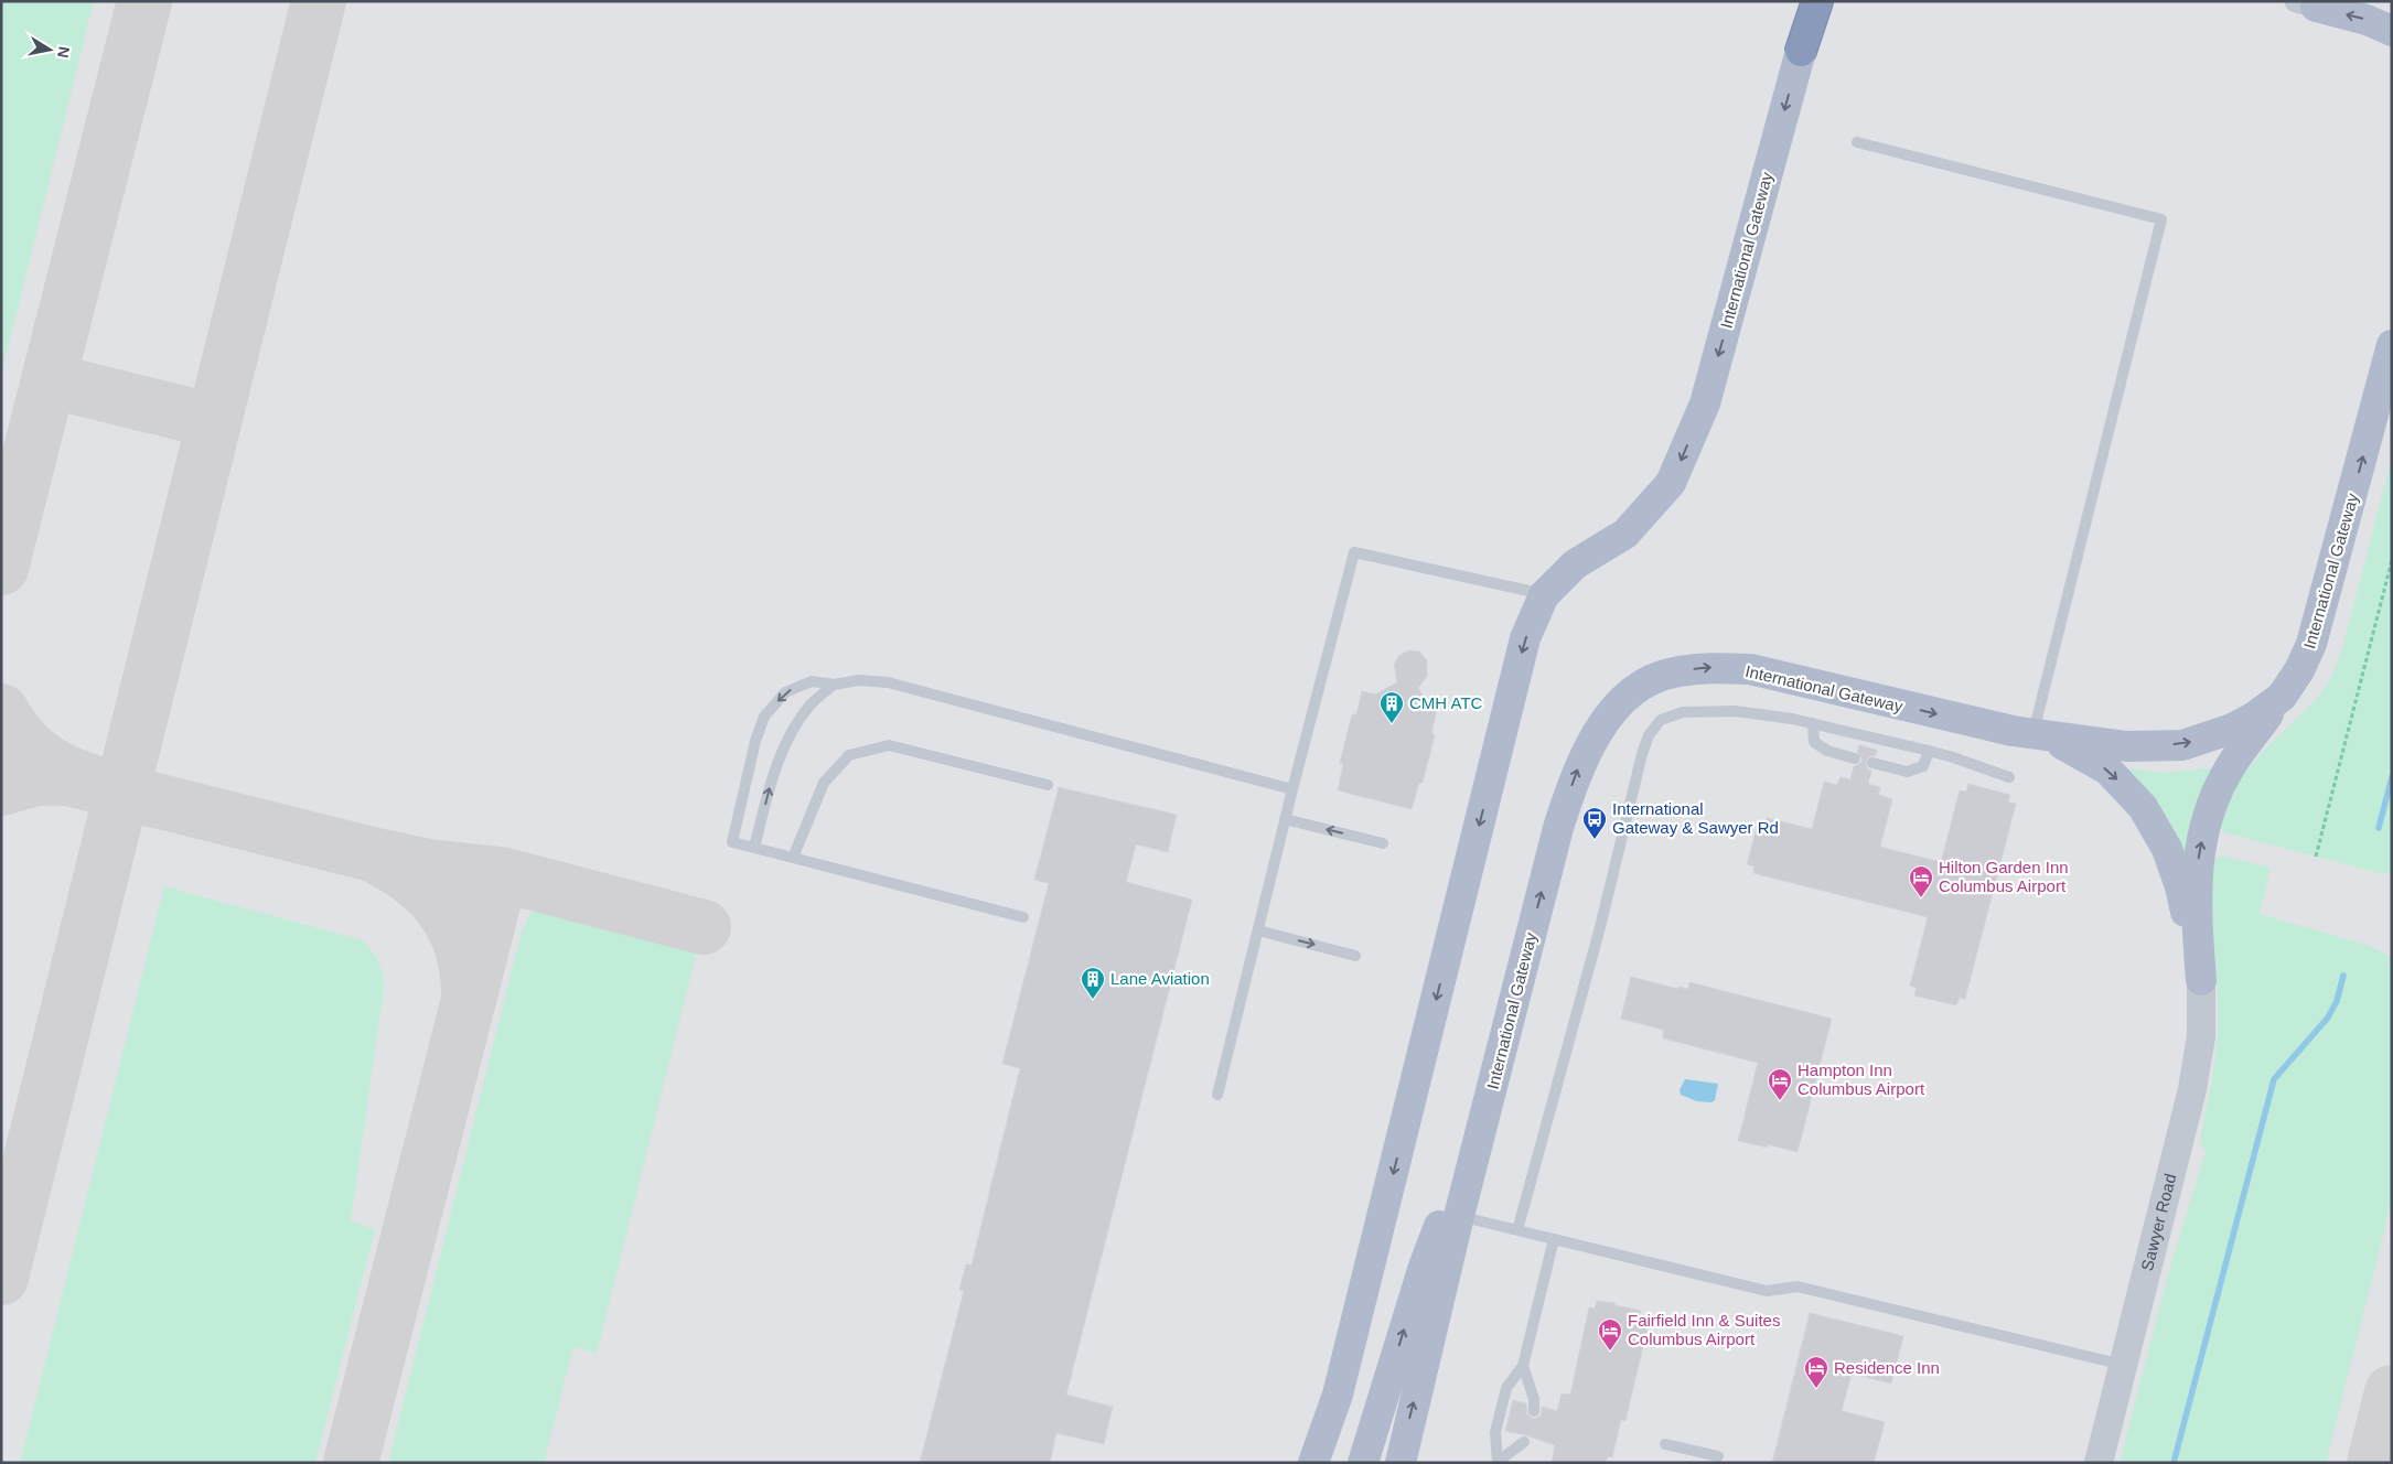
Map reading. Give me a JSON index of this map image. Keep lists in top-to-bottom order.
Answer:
{
  "streets": {
    "highway": ["International Gateway"],
    "street": ["Sawyer Road"]
  },
  "places": {
    "building": ["CMH ATC", "Lane Aviation"],
    "bus stop": ["International Gateway & Sawyer Rd"],
    "hotel": [
      "Hilton Garden Inn Columbus Airport",
      "Hampton Inn Columbus Airport",
      "Fairfield Inn & Suites Columbus Airport",
      "Residence Inn"
    ]
  },
  "north": "right"
}
